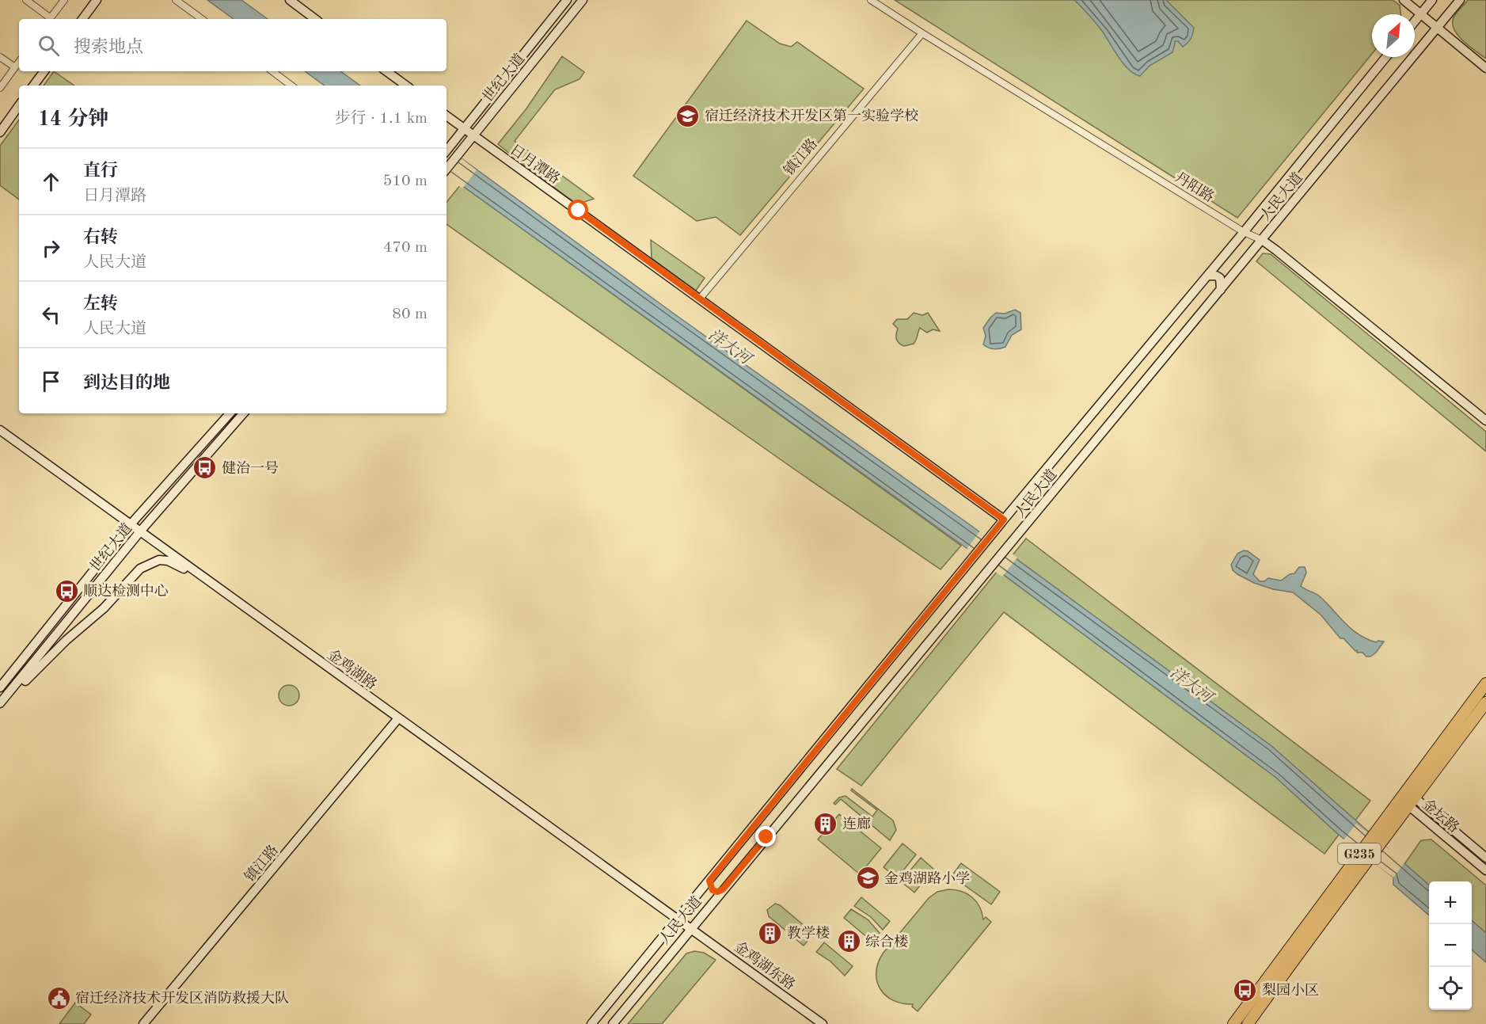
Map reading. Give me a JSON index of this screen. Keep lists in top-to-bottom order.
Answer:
{
  "streets": {
    "highway": ["G235"],
    "street": [
      "世纪大道",
      "镇江路",
      "日月潭路",
      "丹阳路",
      "人民大道",
      "金鸡湖路",
      "金坛路",
      "金鸡湖东路"
    ]
  },
  "crossings": [
    ["世纪大道", "日月潭路"],
    ["世纪大道", "金鸡湖路"],
    ["镇江路", "日月潭路"],
    ["镇江路", "丹阳路"],
    ["镇江路", "金鸡湖路"],
    ["日月潭路", "人民大道"],
    ["丹阳路", "人民大道"],
    ["人民大道", "金鸡湖路"],
    ["人民大道", "金鸡湖东路"],
    ["金鸡湖路", "金鸡湖东路"],
    ["金坛路", "G235"]
  ],
  "water": ["洋大河"],
  "places": {
    "school or university": ["宿迁经济技术开发区第一实验学校", "金鸡湖路小学"],
    "bus stop": ["健治一号", "顺达检测中心", "梨园小区"],
    "building": ["连廊", "教学楼", "综合楼"],
    "public building": ["宿迁经济技术开发区消防救援大队"]
  },
  "north": "top right",
  "page": {
    "search": "搜索地点",
    "heading": ["14 分钟", "步行 · 1.1 km"],
    "list": [
      ["直行", "日月潭路", "510 m"],
      ["右转", "人民大道", "470 m"],
      ["左转", "人民大道", "80 m"],
      "到达目的地"
    ],
    "map_buttons": ["+", "−"]
  }
}
